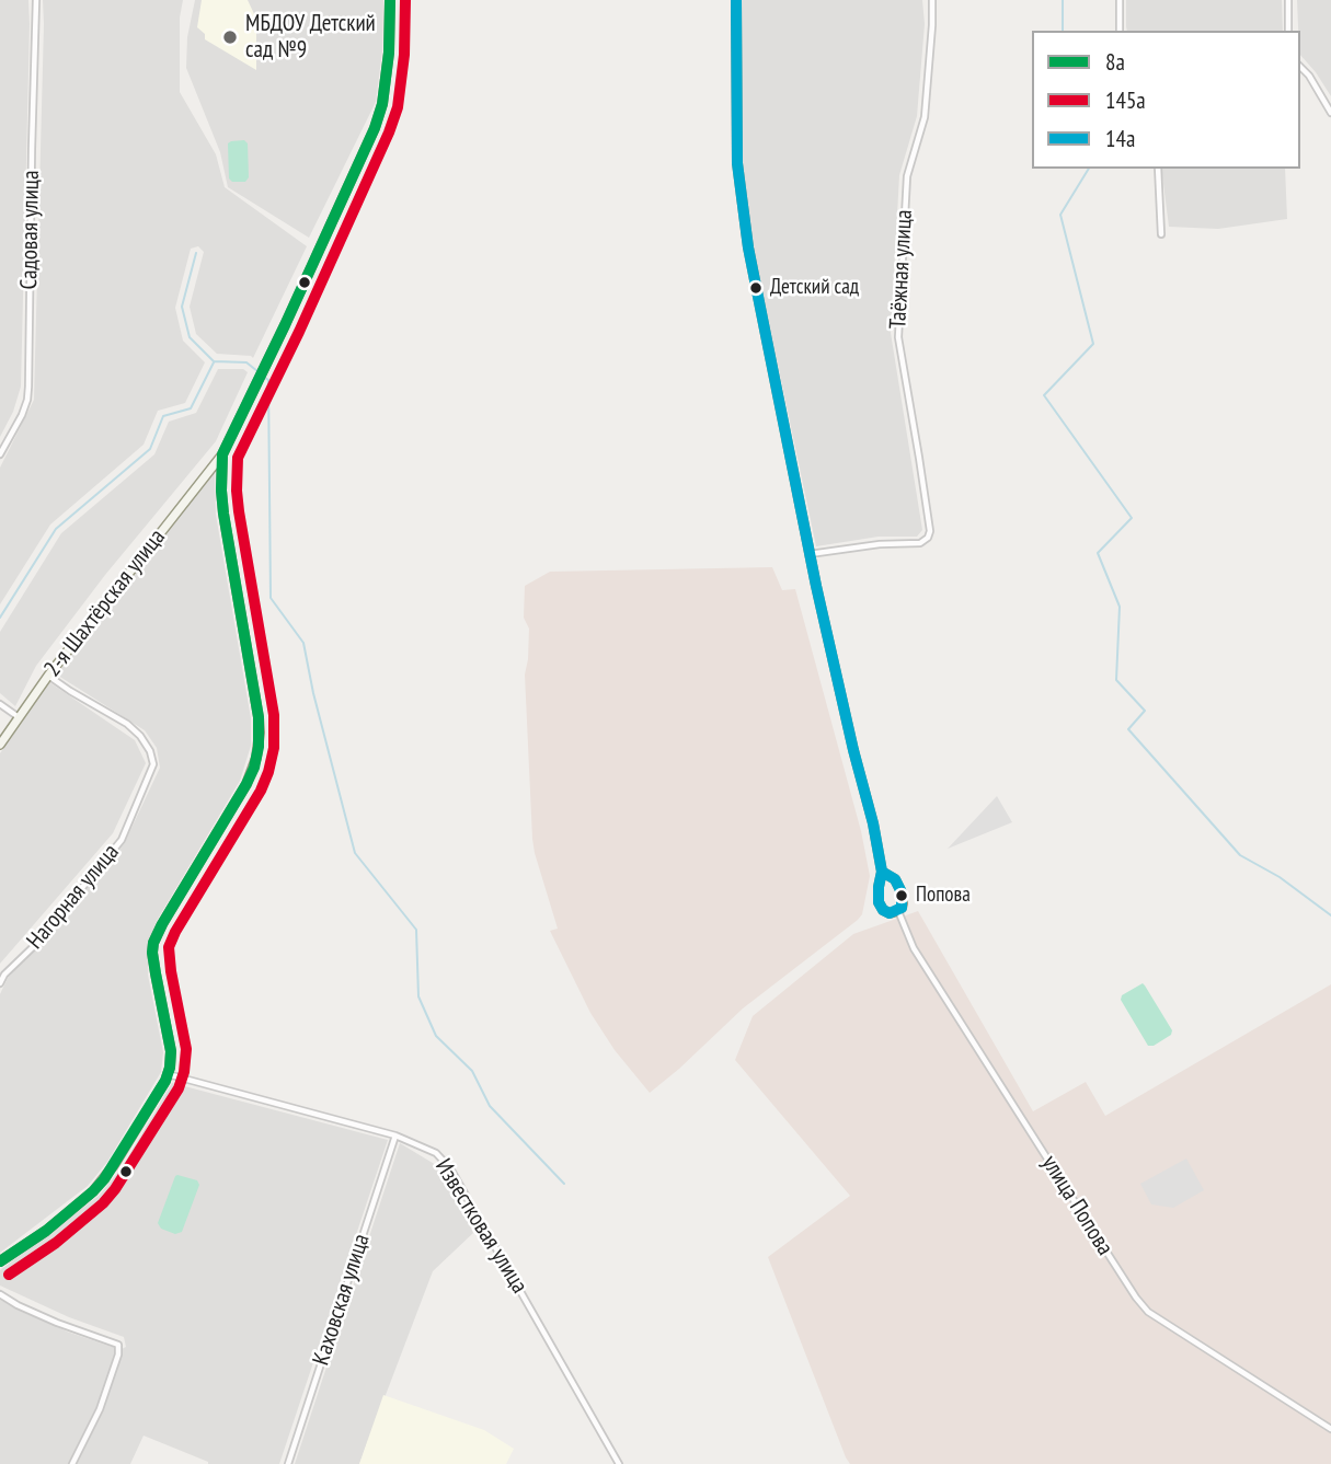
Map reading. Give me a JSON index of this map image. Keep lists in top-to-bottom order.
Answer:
{
  "streets": {
    "street": [
      "Садовая улица",
      "Таёжная улица",
      "2-я Шахтёрская улица",
      "Нагорная улица",
      "улица Попова",
      "Известковая улица",
      "Каховская улица"
    ]
  },
  "crossings": [
    ["Таёжная улица", "улица Попова"],
    ["2-я Шахтёрская улица", "Нагорная улица"],
    ["Известковая улица", "Каховская улица"]
  ],
  "places": ["МБДОУ Детский сад №9", "Детский сад", "Попова"],
  "lines": ["transit line 8а", "transit line 145а", "transit line 14а"],
  "legend": ["8а", "145а", "14а"]
}
